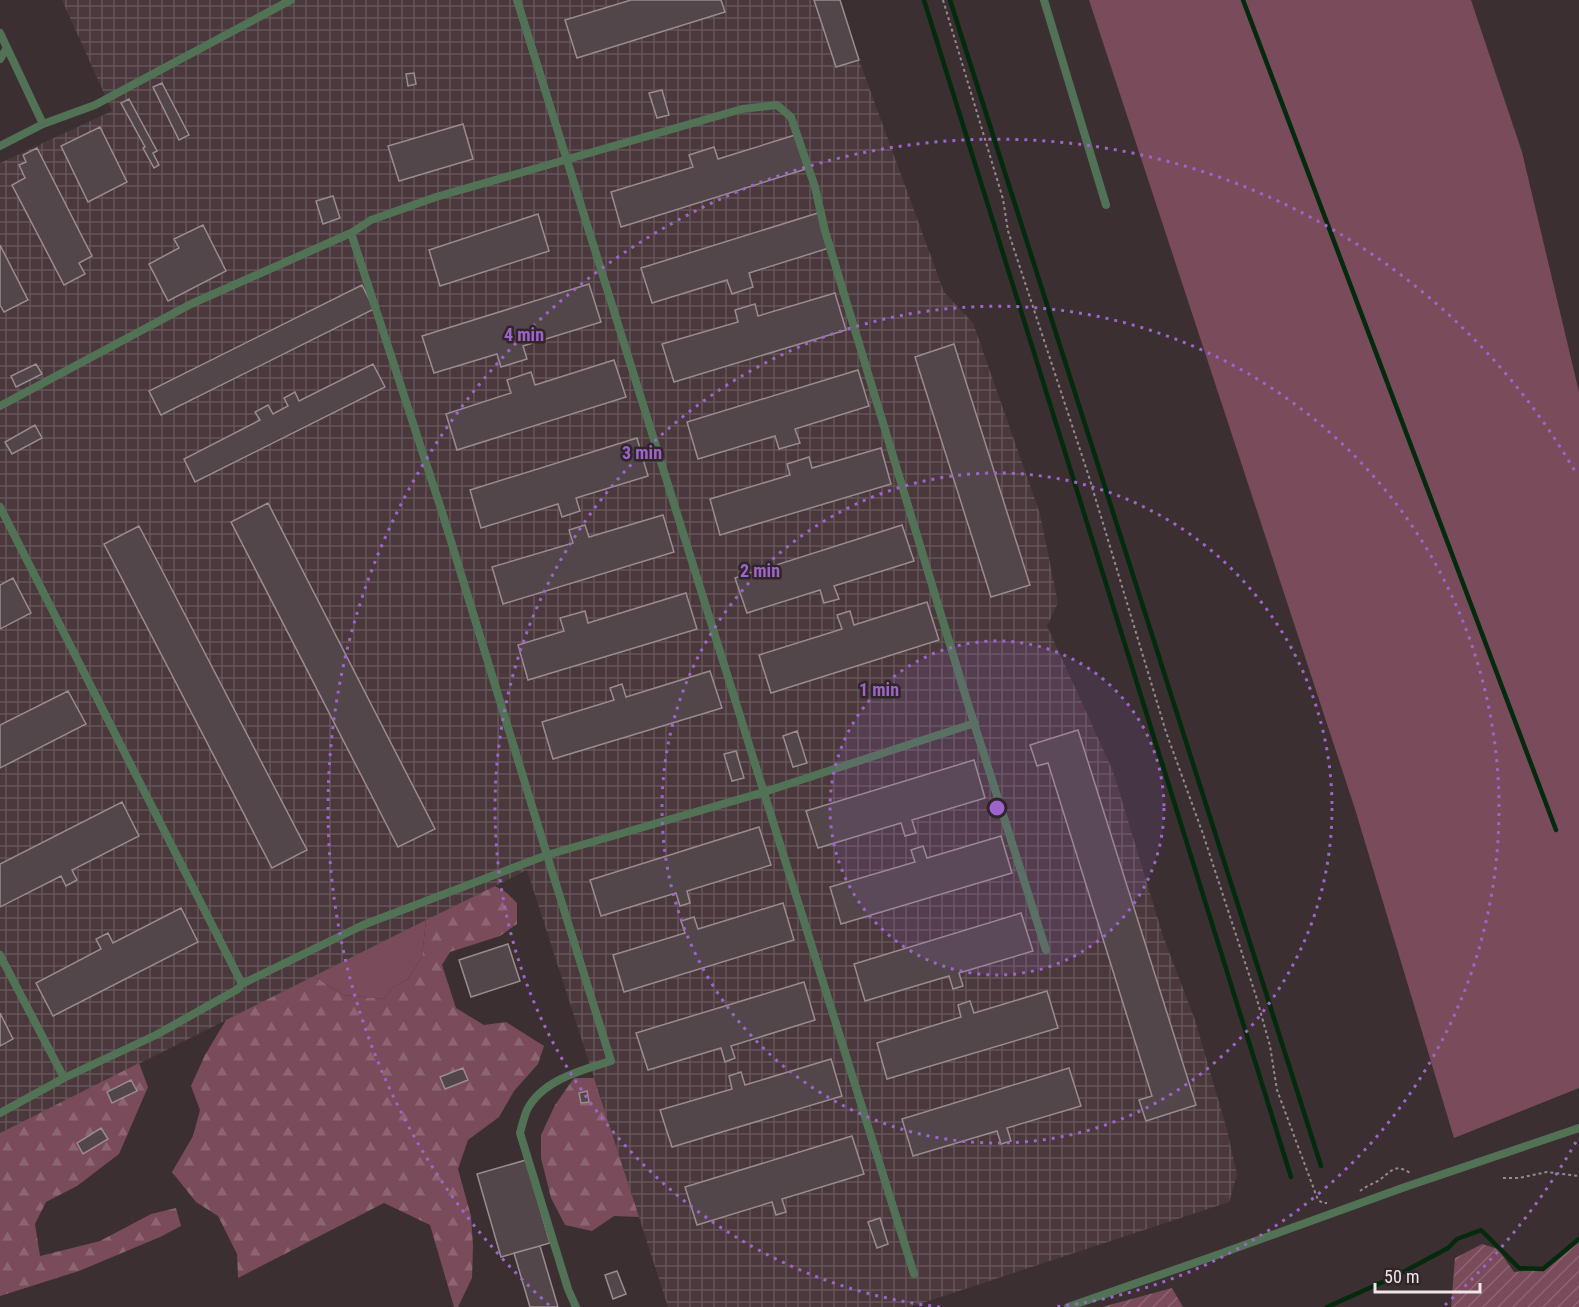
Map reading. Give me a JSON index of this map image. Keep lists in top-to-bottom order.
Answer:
{
  "scale_bar": "50 m",
  "rings": [
    "4 min",
    "3 min",
    "2 min",
    "1 min"
  ]
}
